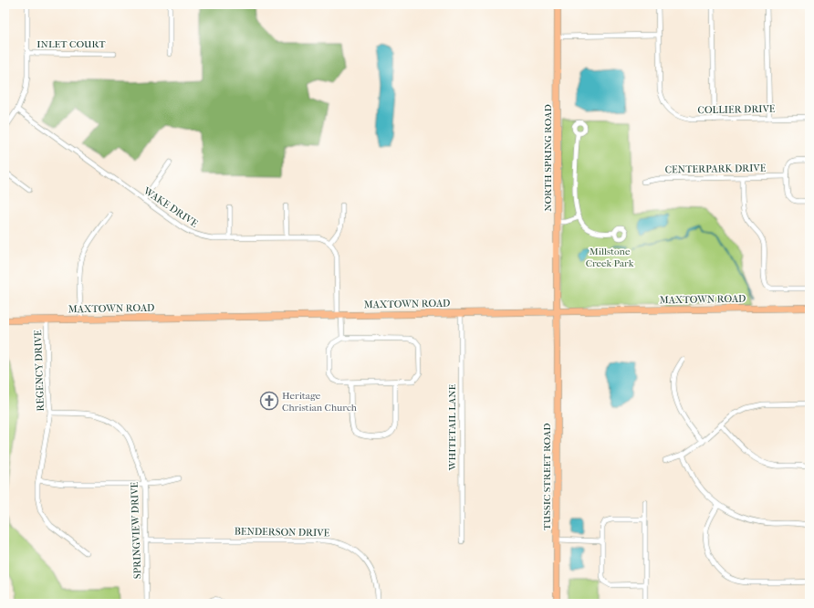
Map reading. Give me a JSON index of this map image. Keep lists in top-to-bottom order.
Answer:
{
  "streets": {
    "main road": ["NORTH SPRING ROAD", "MAXTOWN ROAD", "TUSSIC STREET ROAD"],
    "street": [
      "INLET COURT",
      "COLLIER DRIVE",
      "CENTERPARK DRIVE",
      "WAKE DRIVE",
      "REGENCY DRIVE",
      "WHITETAIL LANE",
      "SPRINGVIEW DRIVE",
      "BENDERSON DRIVE"
    ]
  },
  "crossings": [
    ["NORTH SPRING ROAD", "MAXTOWN ROAD"],
    ["NORTH SPRING ROAD", "TUSSIC STREET ROAD"],
    ["MAXTOWN ROAD", "REGENCY DRIVE"],
    ["MAXTOWN ROAD", "WHITETAIL LANE"],
    ["REGENCY DRIVE", "SPRINGVIEW DRIVE"],
    ["SPRINGVIEW DRIVE", "BENDERSON DRIVE"]
  ],
  "parks": ["Millstone Creek Park"],
  "places": {
    "church": ["Heritage Christian Church"]
  }
}
